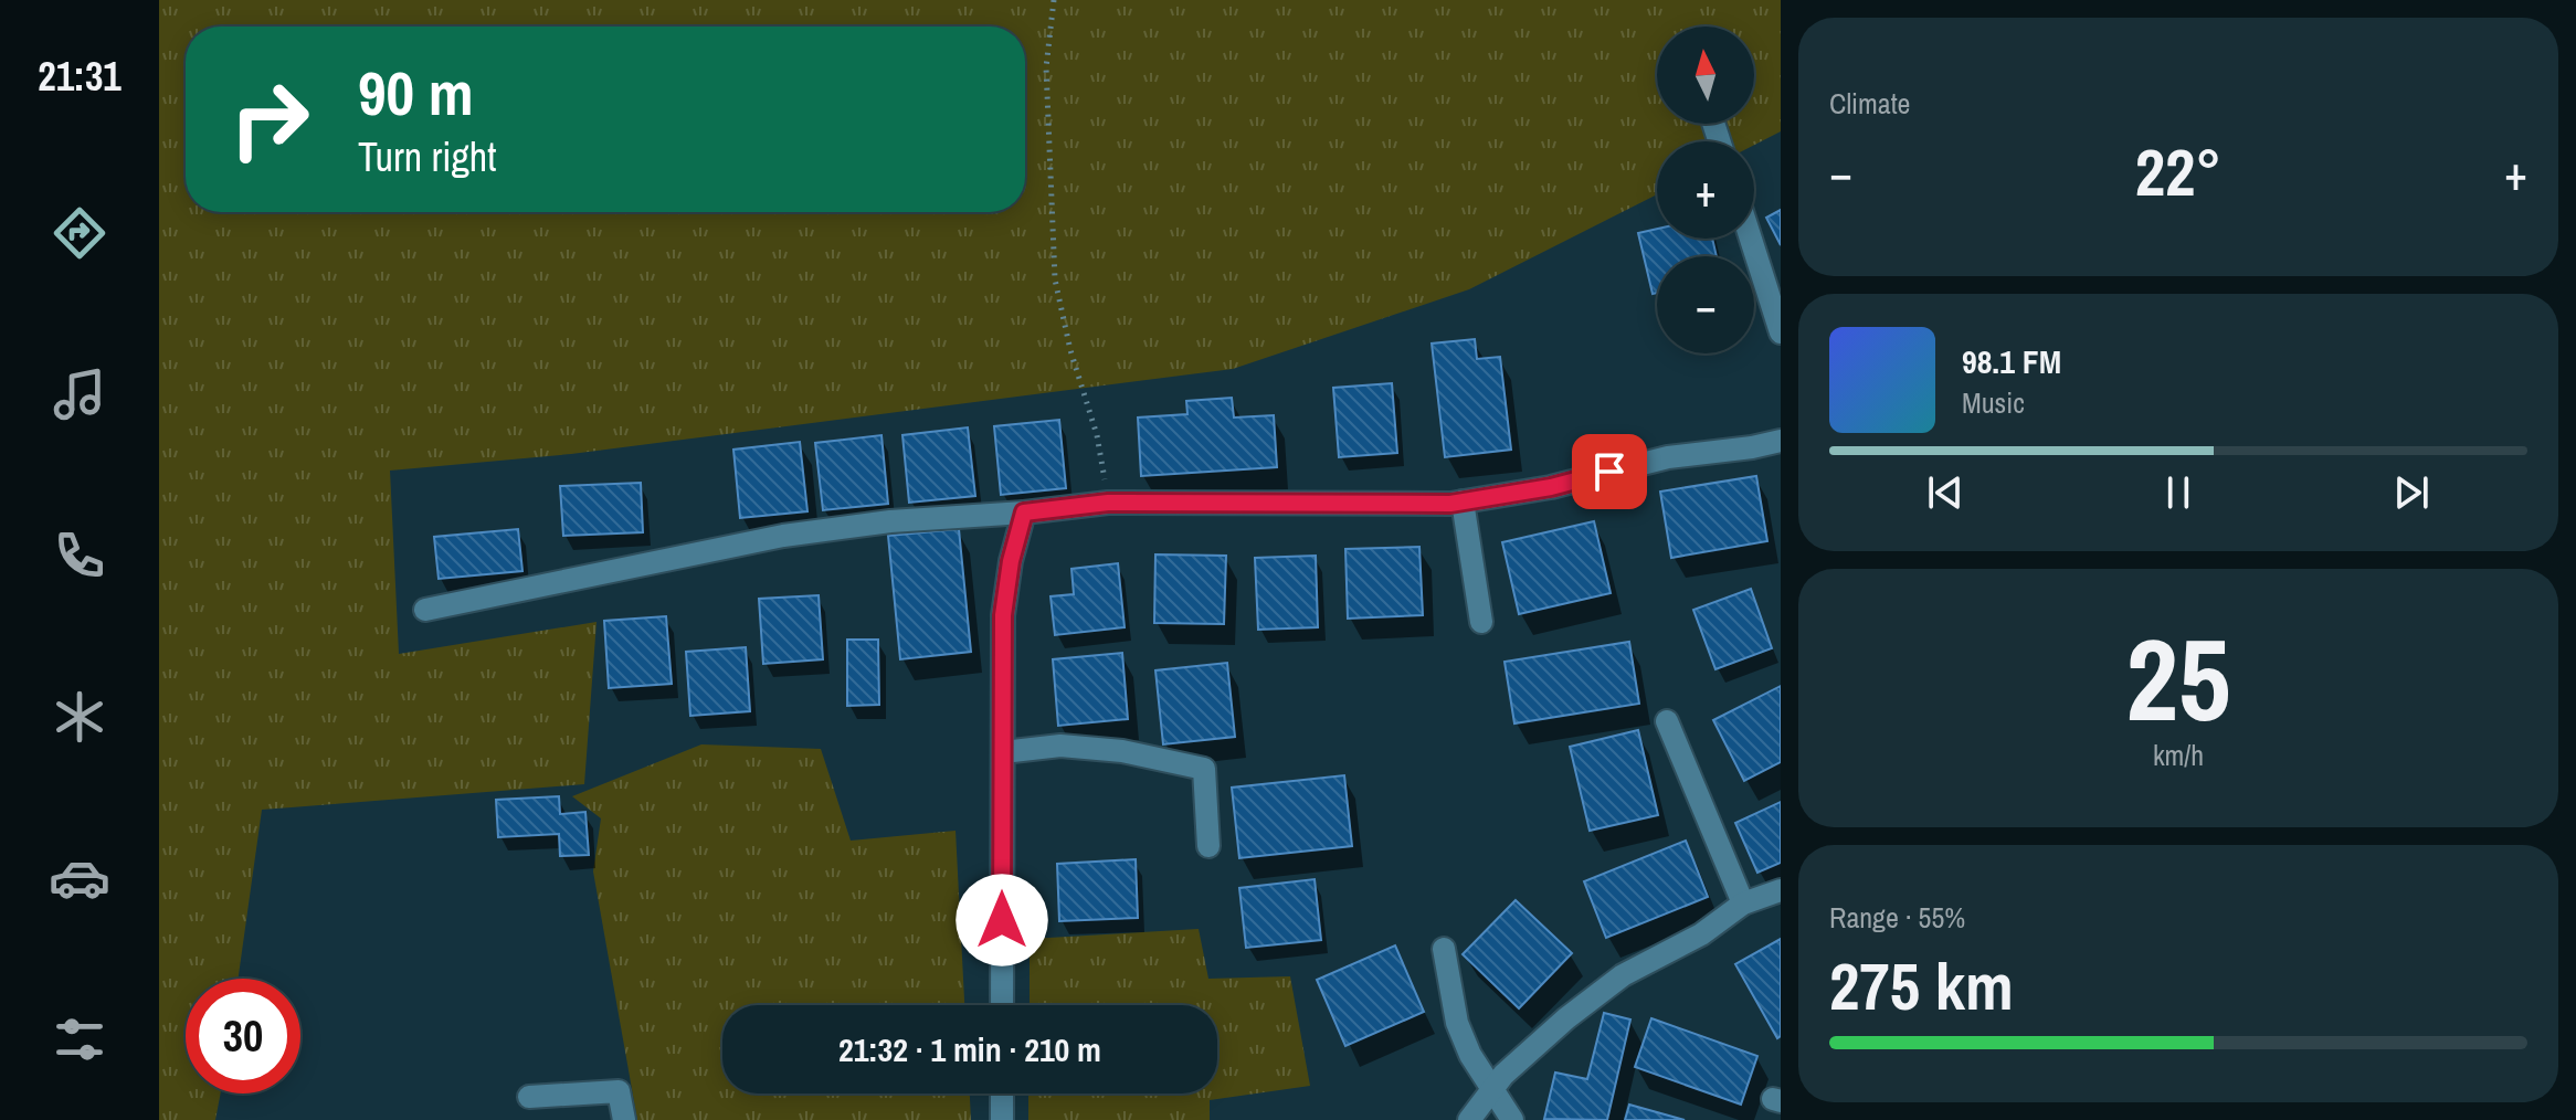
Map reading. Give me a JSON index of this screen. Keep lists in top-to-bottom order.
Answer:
{
  "north": "top",
  "page": {
    "tabs": "21:31",
    "tile": [
      "Climate",
      ["25", "km/h"],
      ["Range · 55%", "275 km"]
    ],
    "map_buttons": ["+", "−"],
    "turn": ["90 m", "Turn right"],
    "heat": ["−", "22°", "+"],
    "song": ["98.1 FM", "Music"],
    "limit": "30",
    "trip": "21:32 · 1 min · 210 m"
  }
}
